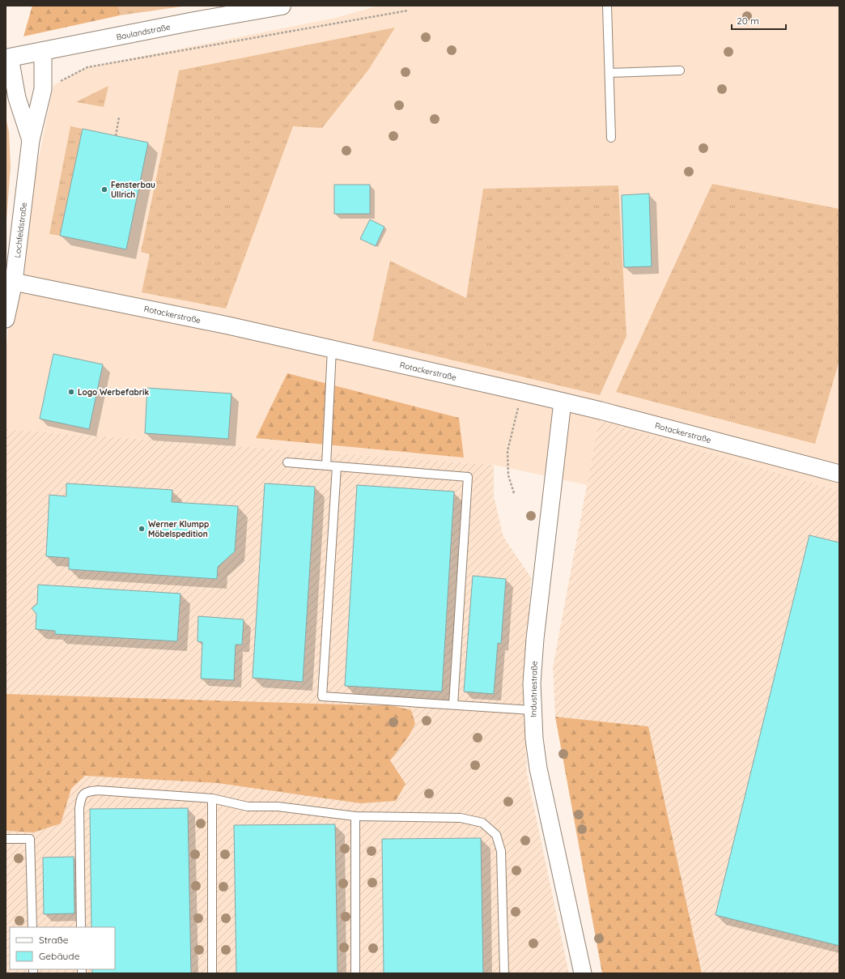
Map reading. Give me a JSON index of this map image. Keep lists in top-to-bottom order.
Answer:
{
  "streets": {
    "street": [
      "Baulandstraße",
      "Lochfeldstraße",
      "Rotackerstraße",
      "Industriestraße"
    ]
  },
  "crossings": [
    ["Baulandstraße", "Lochfeldstraße"],
    ["Lochfeldstraße", "Rotackerstraße"],
    ["Rotackerstraße", "Industriestraße"]
  ],
  "places": ["Fensterbau Ullrich", "Logo Werbefabrik", "Werner Klumpp Möbelspedition"],
  "legend": ["Straße", "Gebäude"],
  "scale_bar": "20 m"
}
